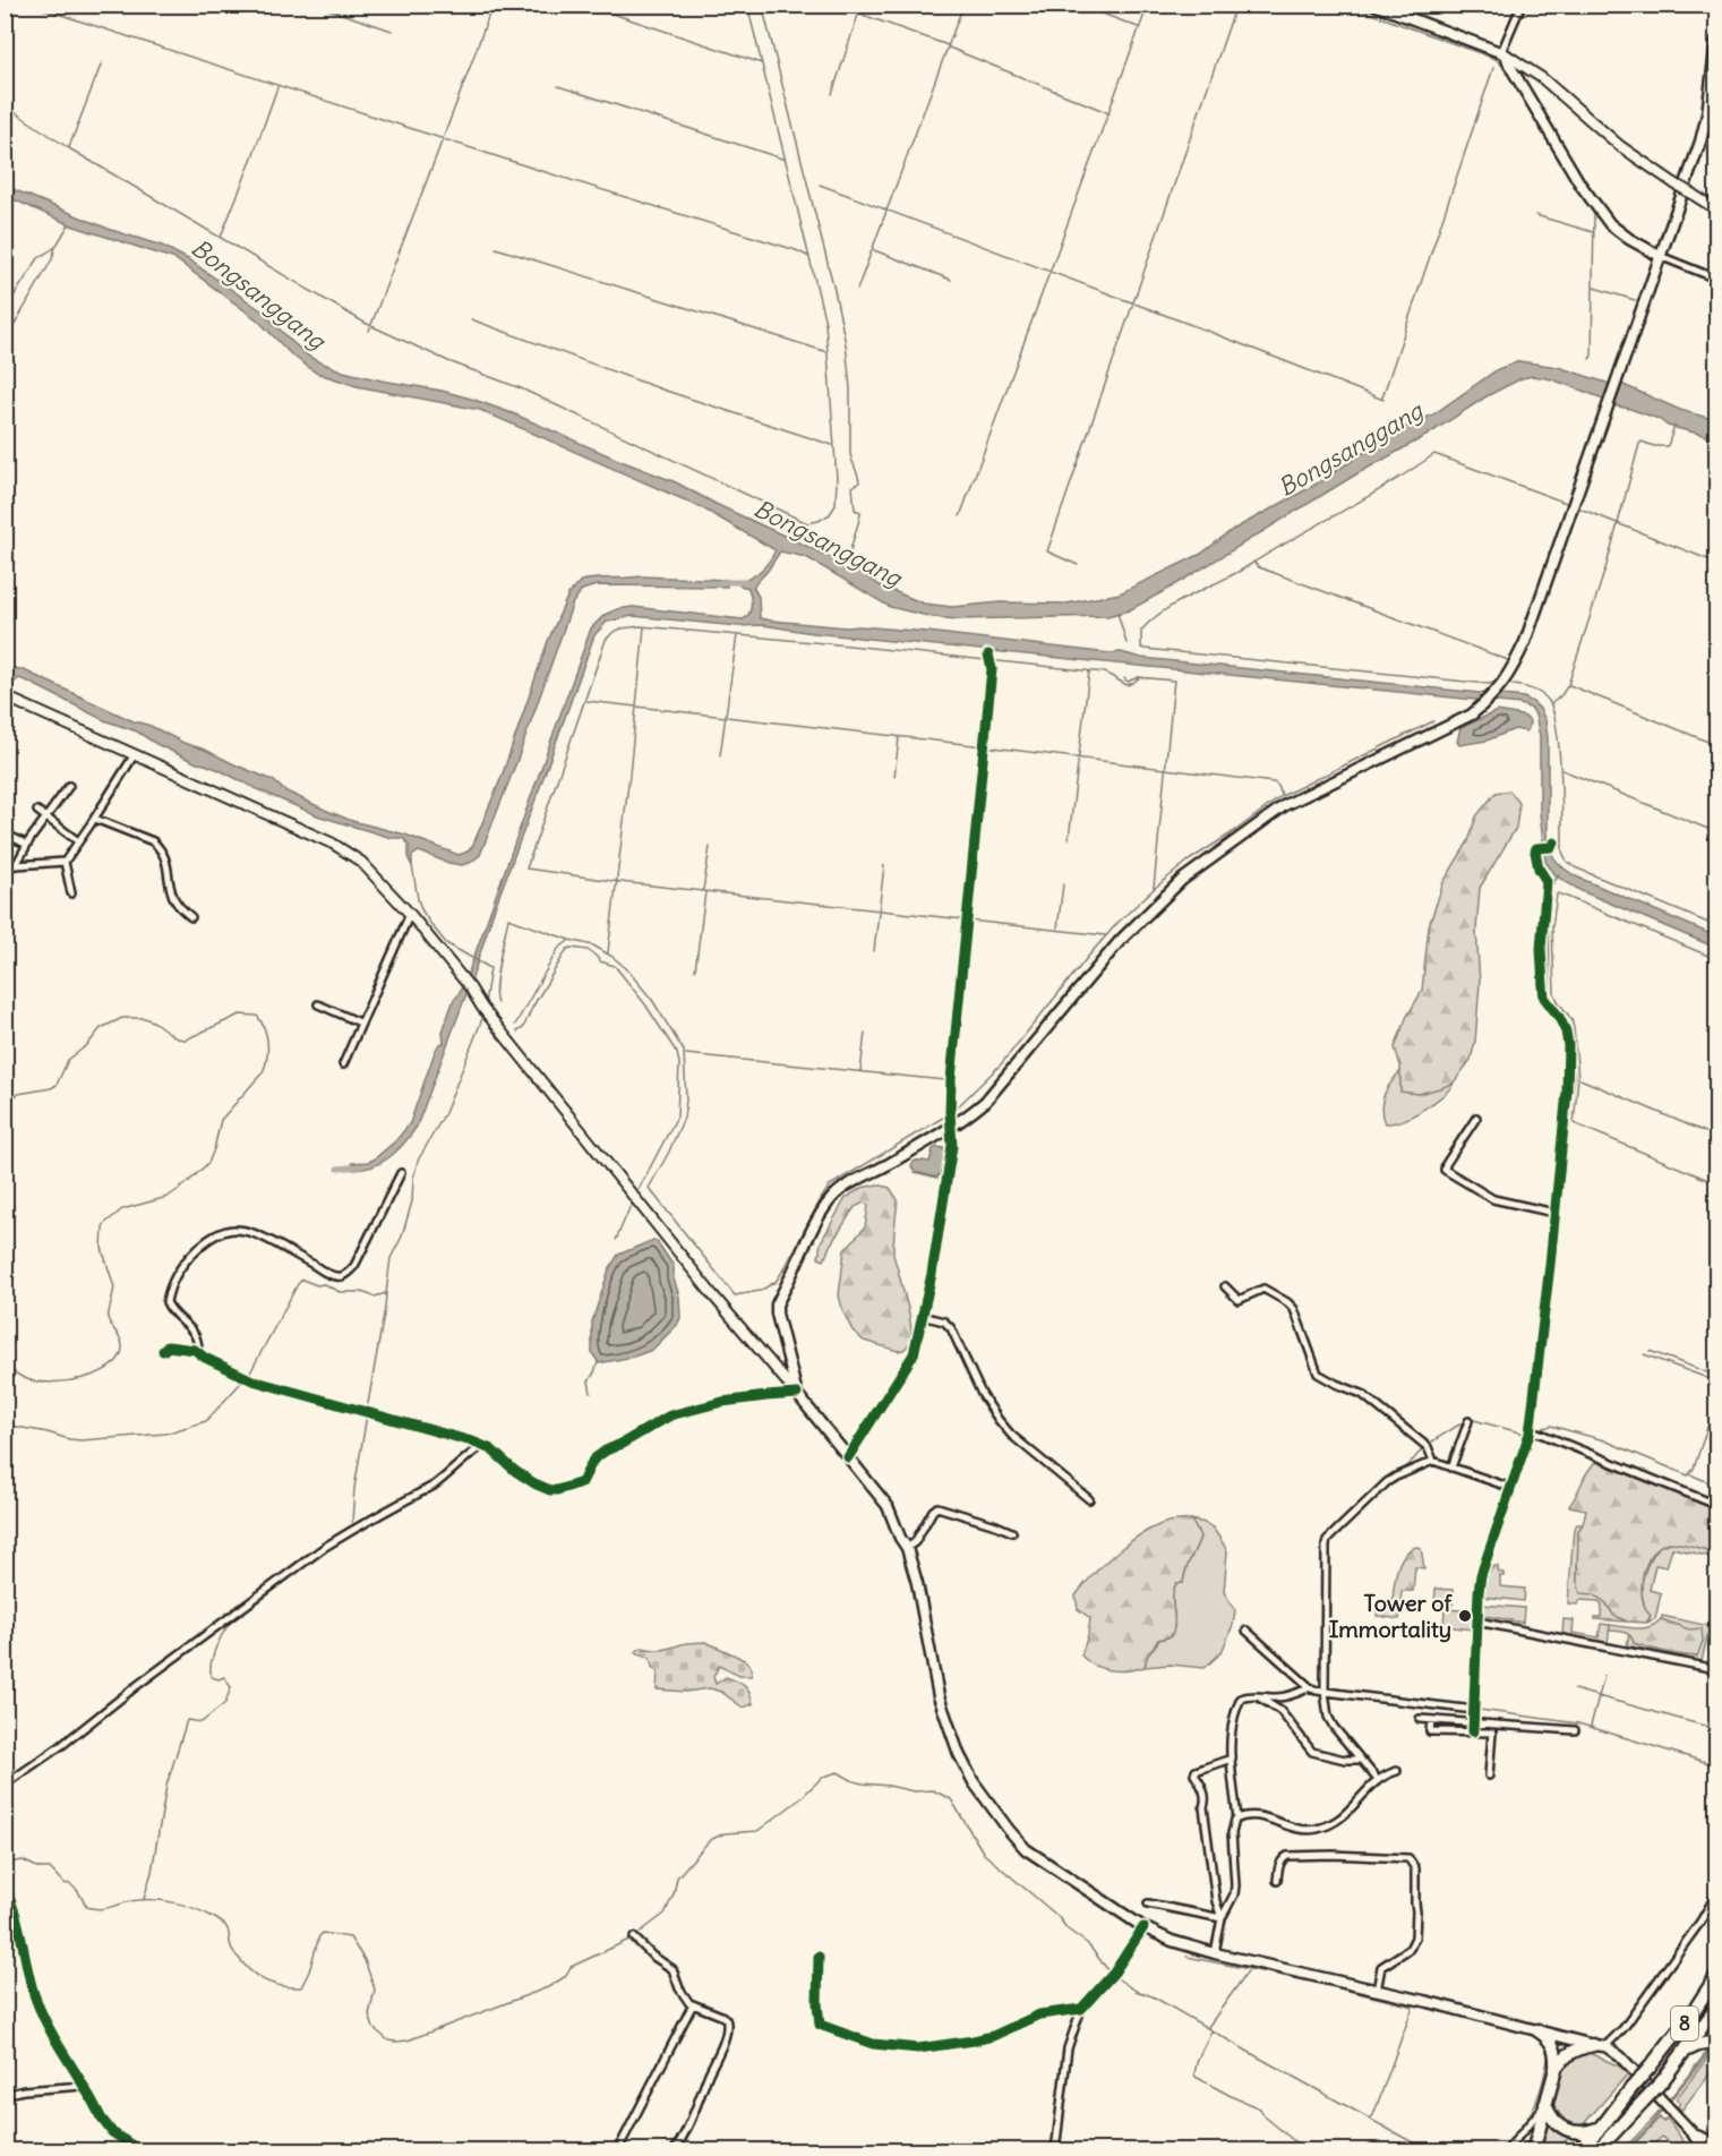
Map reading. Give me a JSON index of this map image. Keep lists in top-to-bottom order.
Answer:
{
  "streets": {
    "highway": ["8"]
  },
  "water": ["Bongsanggang"],
  "places": ["Tower of Immortality"]
}
